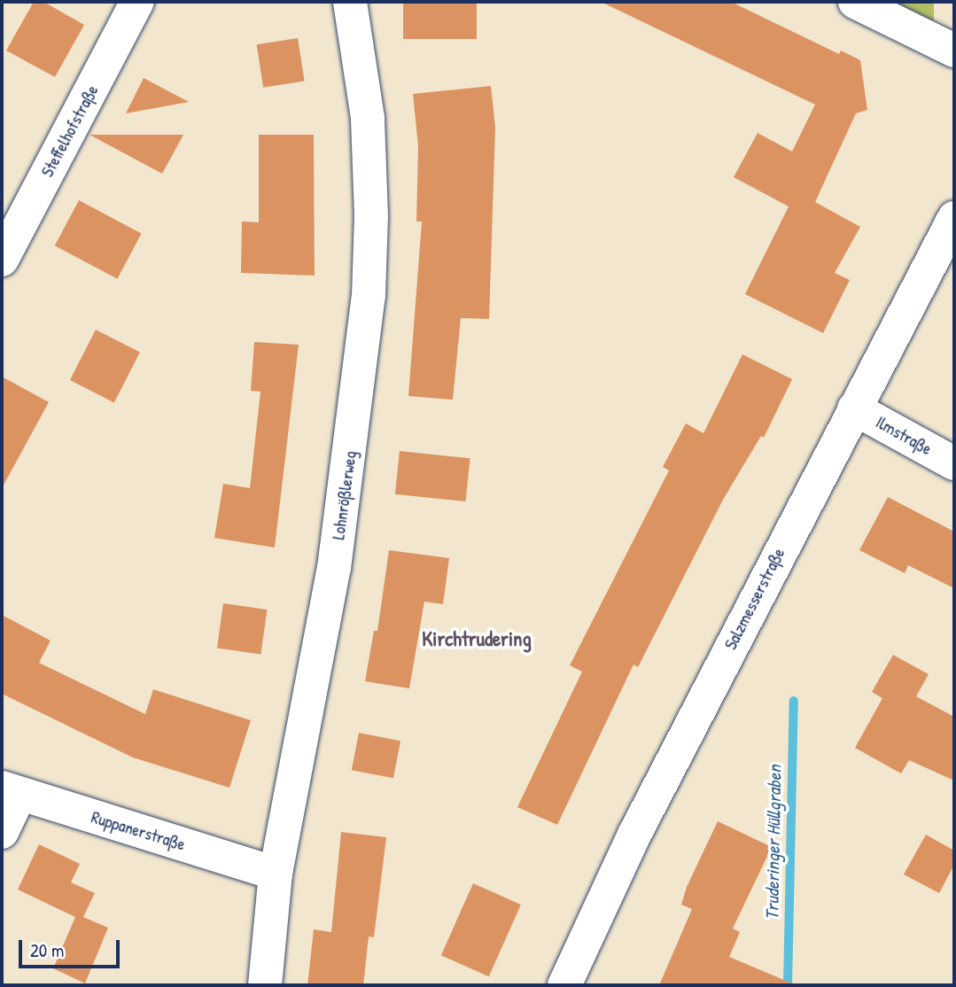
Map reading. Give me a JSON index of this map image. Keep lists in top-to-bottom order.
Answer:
{
  "streets": {
    "street": [
      "Steffelhofstraße",
      "Ilmstraße",
      "Lohnrößlerweg",
      "Salzmesserstraße",
      "Ruppanerstraße"
    ]
  },
  "crossings": [
    ["Ilmstraße", "Salzmesserstraße"],
    ["Lohnrößlerweg", "Ruppanerstraße"]
  ],
  "districts": ["Kirchtrudering"],
  "water": ["Truderinger Hüllgraben"],
  "scale_bar": "20 m"
}
